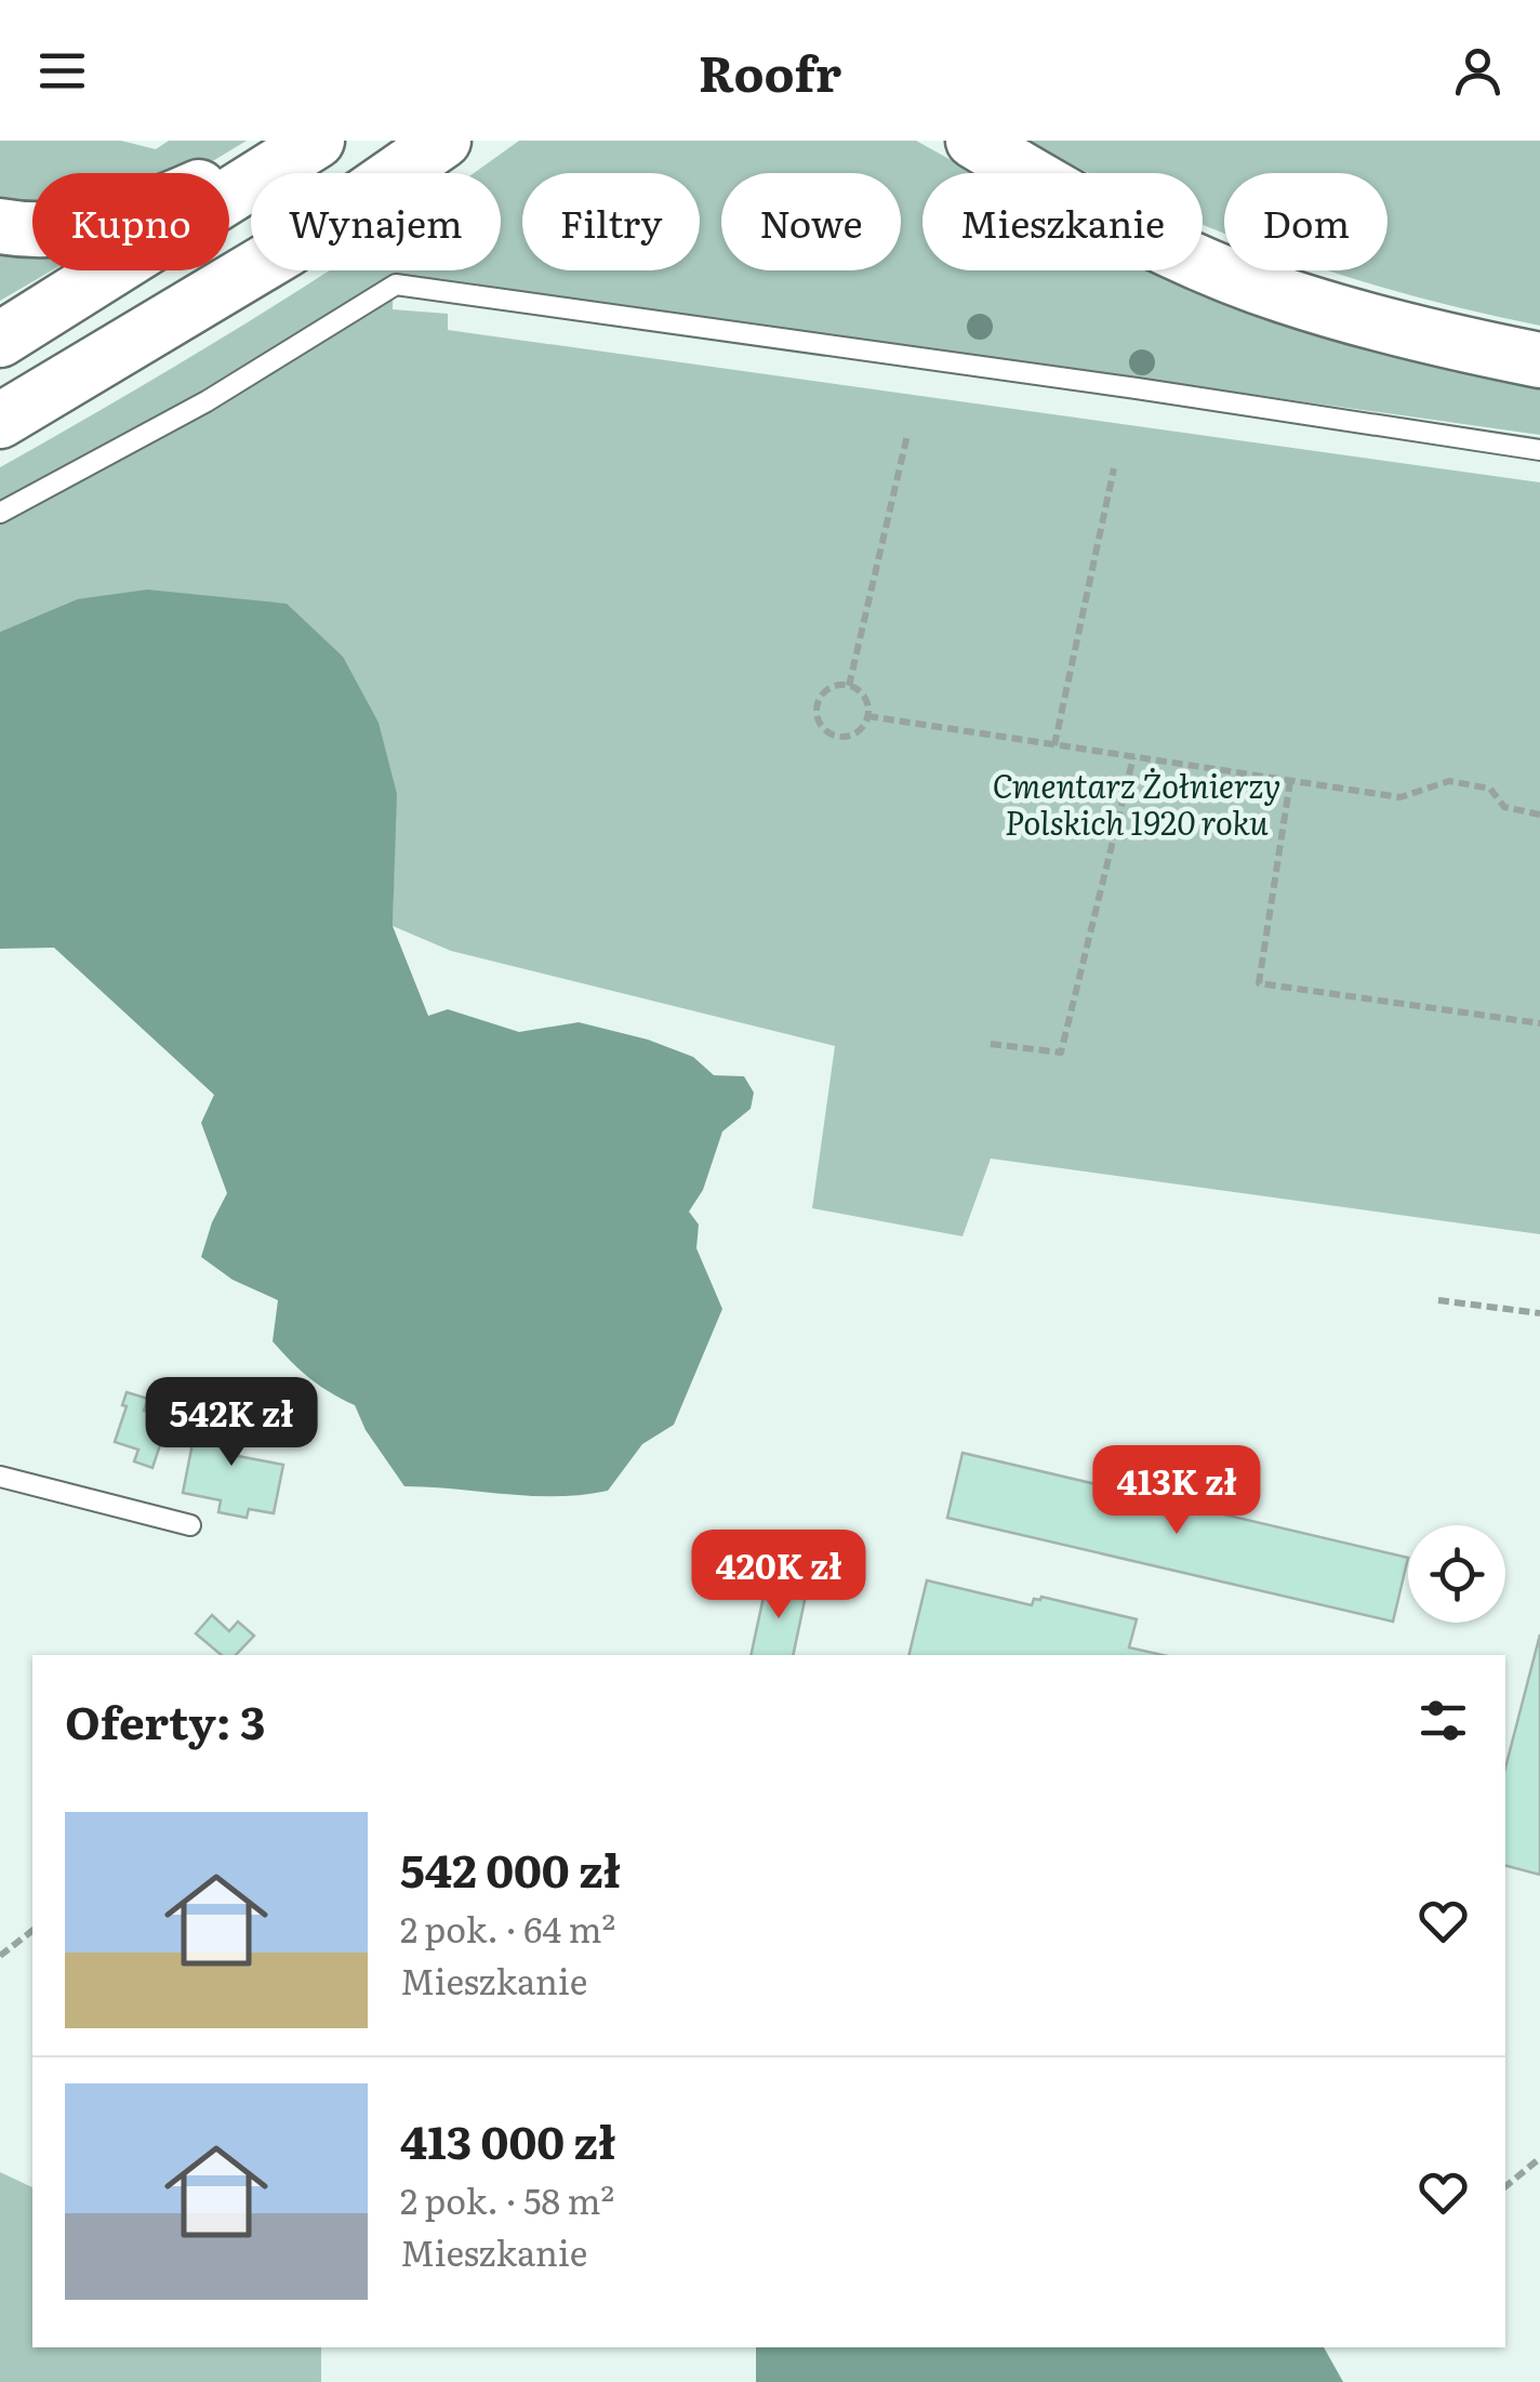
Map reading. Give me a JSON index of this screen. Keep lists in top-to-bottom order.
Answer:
{
  "parks": ["Cmentarz Żołnierzy Polskich 1920 roku"],
  "page": {
    "header": "Roofr",
    "chip": [
      "Kupno",
      "Wynajem",
      "Filtry",
      "Nowe",
      "Mieszkanie",
      "Dom"
    ],
    "price": ["542K zł", "413K zł", "420K zł"],
    "heading": "Oferty: 3",
    "list": [
      {
        "name": "542 000 zł",
        "note": "2 pok. · 64 m² · Mieszkanie"
      },
      {
        "name": "413 000 zł",
        "note": "2 pok. · 58 m² · Mieszkanie"
      }
    ]
  }
}
